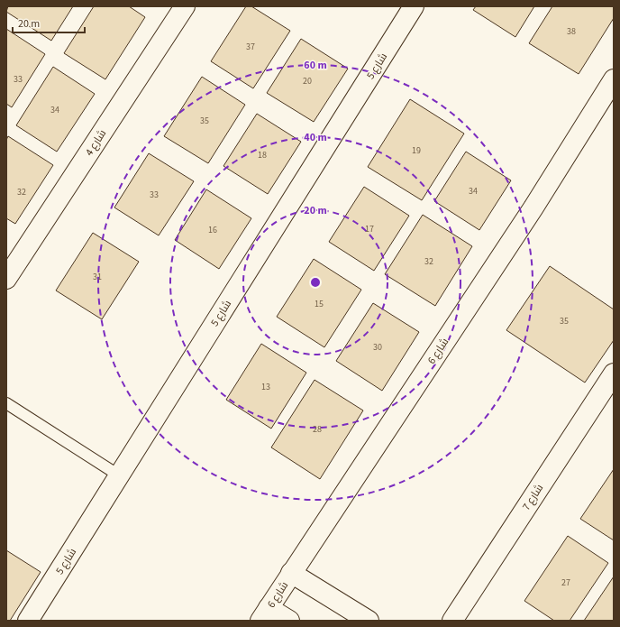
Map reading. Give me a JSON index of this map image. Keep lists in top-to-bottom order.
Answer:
{
  "streets": {
    "street": [
      "شارع 5",
      "شارع 4",
      "شارع 6",
      "شارع 7"
    ]
  },
  "house_numbers": [
    "38",
    "37",
    "33",
    "20",
    "34",
    "35",
    "19",
    "18",
    "34",
    "32",
    "33",
    "17",
    "16",
    "32",
    "31",
    "15",
    "35",
    "30",
    "13",
    "28",
    "27"
  ],
  "scale_bar": "20 m",
  "rings": ["60 m", "40 m", "20 m"]
}
